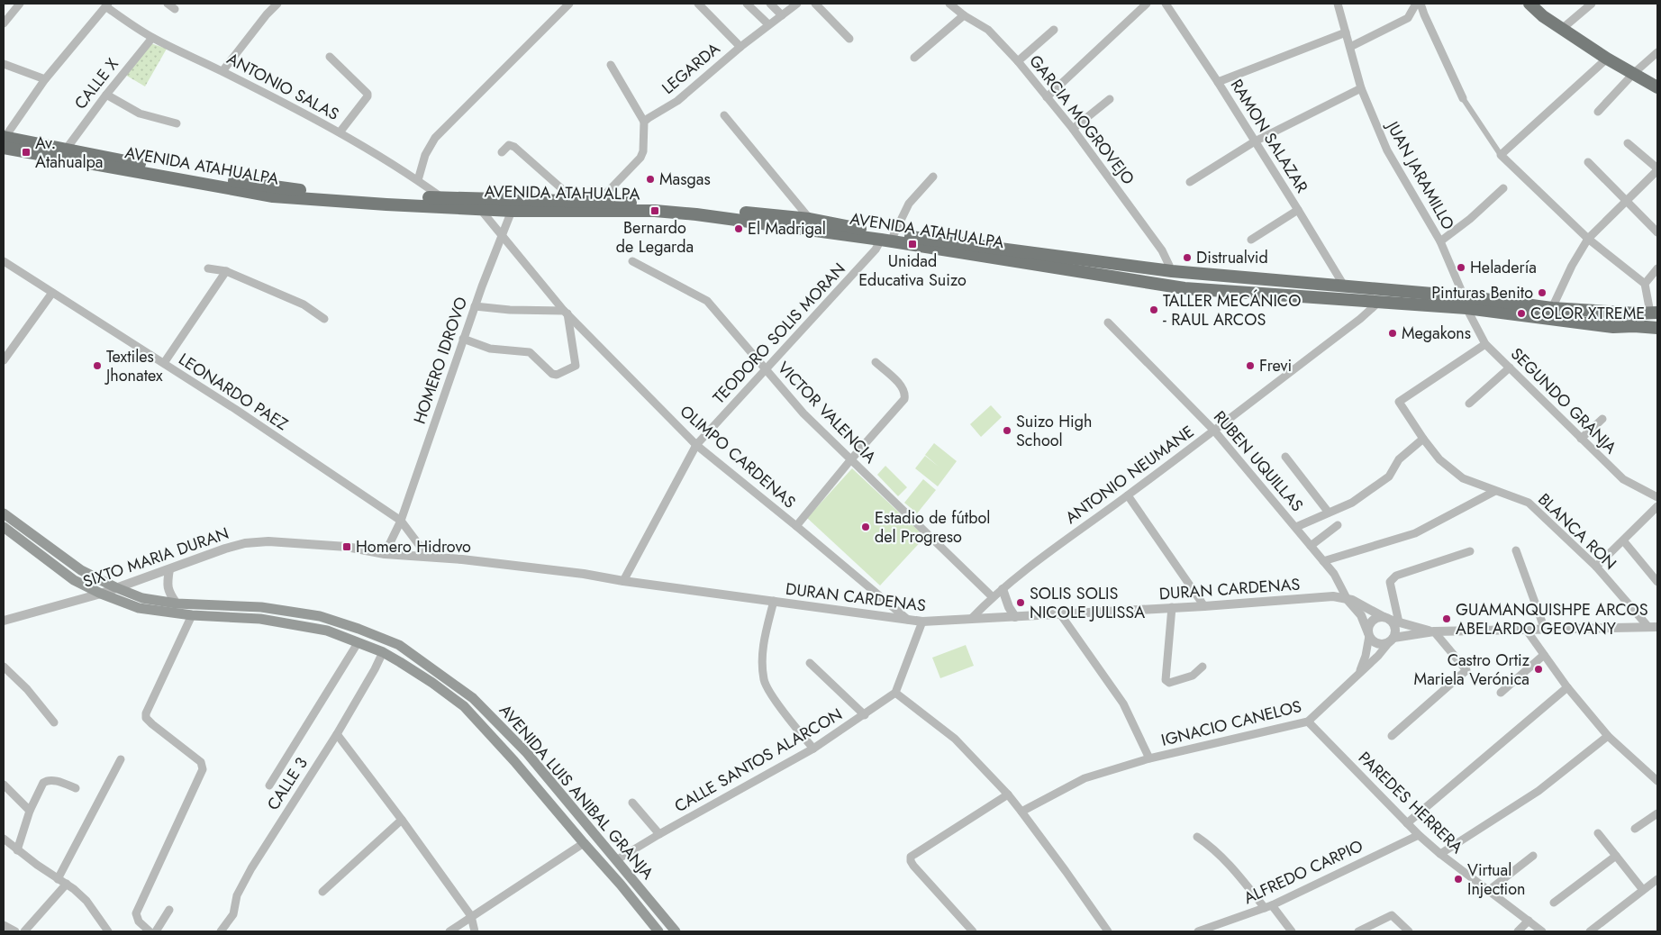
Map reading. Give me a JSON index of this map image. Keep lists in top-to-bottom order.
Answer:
{
  "streets": {
    "highway": ["AVENIDA ATAHUALPA"],
    "main road": ["AVENIDA LUIS ANIBAL GRANJA"],
    "street": [
      "LEGARDA",
      "CALLE X",
      "ANTONIO SALAS",
      "GARCIA MOGROVEJO",
      "RAMON SALAZAR",
      "JUAN JARAMILLO",
      "TEODORO SOLIS MORAN",
      "HOMERO IDROVO",
      "LEONARDO PAEZ",
      "SEGUNDO GRANJA",
      "VICTOR VALENCIA",
      "OLIMPO CARDENAS",
      "RUBEN UQUILLAS",
      "ANTONIO NEUMANE",
      "BLANCA RON",
      "SIXTO MARIA DURAN",
      "DURAN CARDENAS",
      "IGNACIO CANELOS",
      "CALLE SANTOS ALARCON",
      "CALLE 3",
      "PAREDES HERRERA",
      "ALFREDO CARPIO"
    ]
  },
  "crossings": [
    ["CALLE X", "ANTONIO SALAS"],
    ["CALLE X", "AVENIDA ATAHUALPA"],
    ["ANTONIO SALAS", "AVENIDA ATAHUALPA"],
    ["GARCIA MOGROVEJO", "AVENIDA ATAHUALPA"],
    ["RAMON SALAZAR", "AVENIDA ATAHUALPA"],
    ["AVENIDA ATAHUALPA", "JUAN JARAMILLO"],
    ["AVENIDA ATAHUALPA", "TEODORO SOLIS MORAN"],
    ["AVENIDA ATAHUALPA", "HOMERO IDROVO"],
    ["AVENIDA ATAHUALPA", "SEGUNDO GRANJA"],
    ["AVENIDA ATAHUALPA", "OLIMPO CARDENAS"],
    ["AVENIDA ATAHUALPA", "ANTONIO NEUMANE"],
    ["JUAN JARAMILLO", "SEGUNDO GRANJA"],
    ["TEODORO SOLIS MORAN", "VICTOR VALENCIA"],
    ["TEODORO SOLIS MORAN", "OLIMPO CARDENAS"],
    ["TEODORO SOLIS MORAN", "DURAN CARDENAS"],
    ["HOMERO IDROVO", "LEONARDO PAEZ"],
    ["HOMERO IDROVO", "OLIMPO CARDENAS"],
    ["HOMERO IDROVO", "SIXTO MARIA DURAN"],
    ["SEGUNDO GRANJA", "BLANCA RON"],
    ["VICTOR VALENCIA", "ANTONIO NEUMANE"],
    ["OLIMPO CARDENAS", "DURAN CARDENAS"],
    ["RUBEN UQUILLAS", "ANTONIO NEUMANE"],
    ["RUBEN UQUILLAS", "DURAN CARDENAS"],
    ["ANTONIO NEUMANE", "DURAN CARDENAS"],
    ["SIXTO MARIA DURAN", "DURAN CARDENAS"],
    ["SIXTO MARIA DURAN", "AVENIDA LUIS ANIBAL GRANJA"],
    ["DURAN CARDENAS", "IGNACIO CANELOS"],
    ["IGNACIO CANELOS", "PAREDES HERRERA"],
    ["CALLE SANTOS ALARCON", "AVENIDA LUIS ANIBAL GRANJA"],
    ["CALLE 3", "AVENIDA LUIS ANIBAL GRANJA"],
    ["PAREDES HERRERA", "ALFREDO CARPIO"]
  ],
  "places": {
    "transit": [
      "Av. Atahualpa",
      "Bernardo de Legarda",
      "Unidad Educativa Suizo",
      "Homero Hidrovo"
    ],
    "other": [
      "Masgas",
      "El Madrigal",
      "Distrualvid",
      "Heladería",
      "Pinturas Benito",
      "TALLER MECÁNICO - RAUL ARCOS",
      "COLOR XTREME",
      "Megakons",
      "Textiles Jhonatex",
      "Frevi",
      "Suizo High School",
      "Estadio de fútbol del Progreso",
      "SOLIS SOLIS NICOLE JULISSA",
      "GUAMANQUISHPE ARCOS ABELARDO GEOVANY",
      "Castro Ortiz Mariela Verónica",
      "Virtual Injection"
    ]
  }
}
